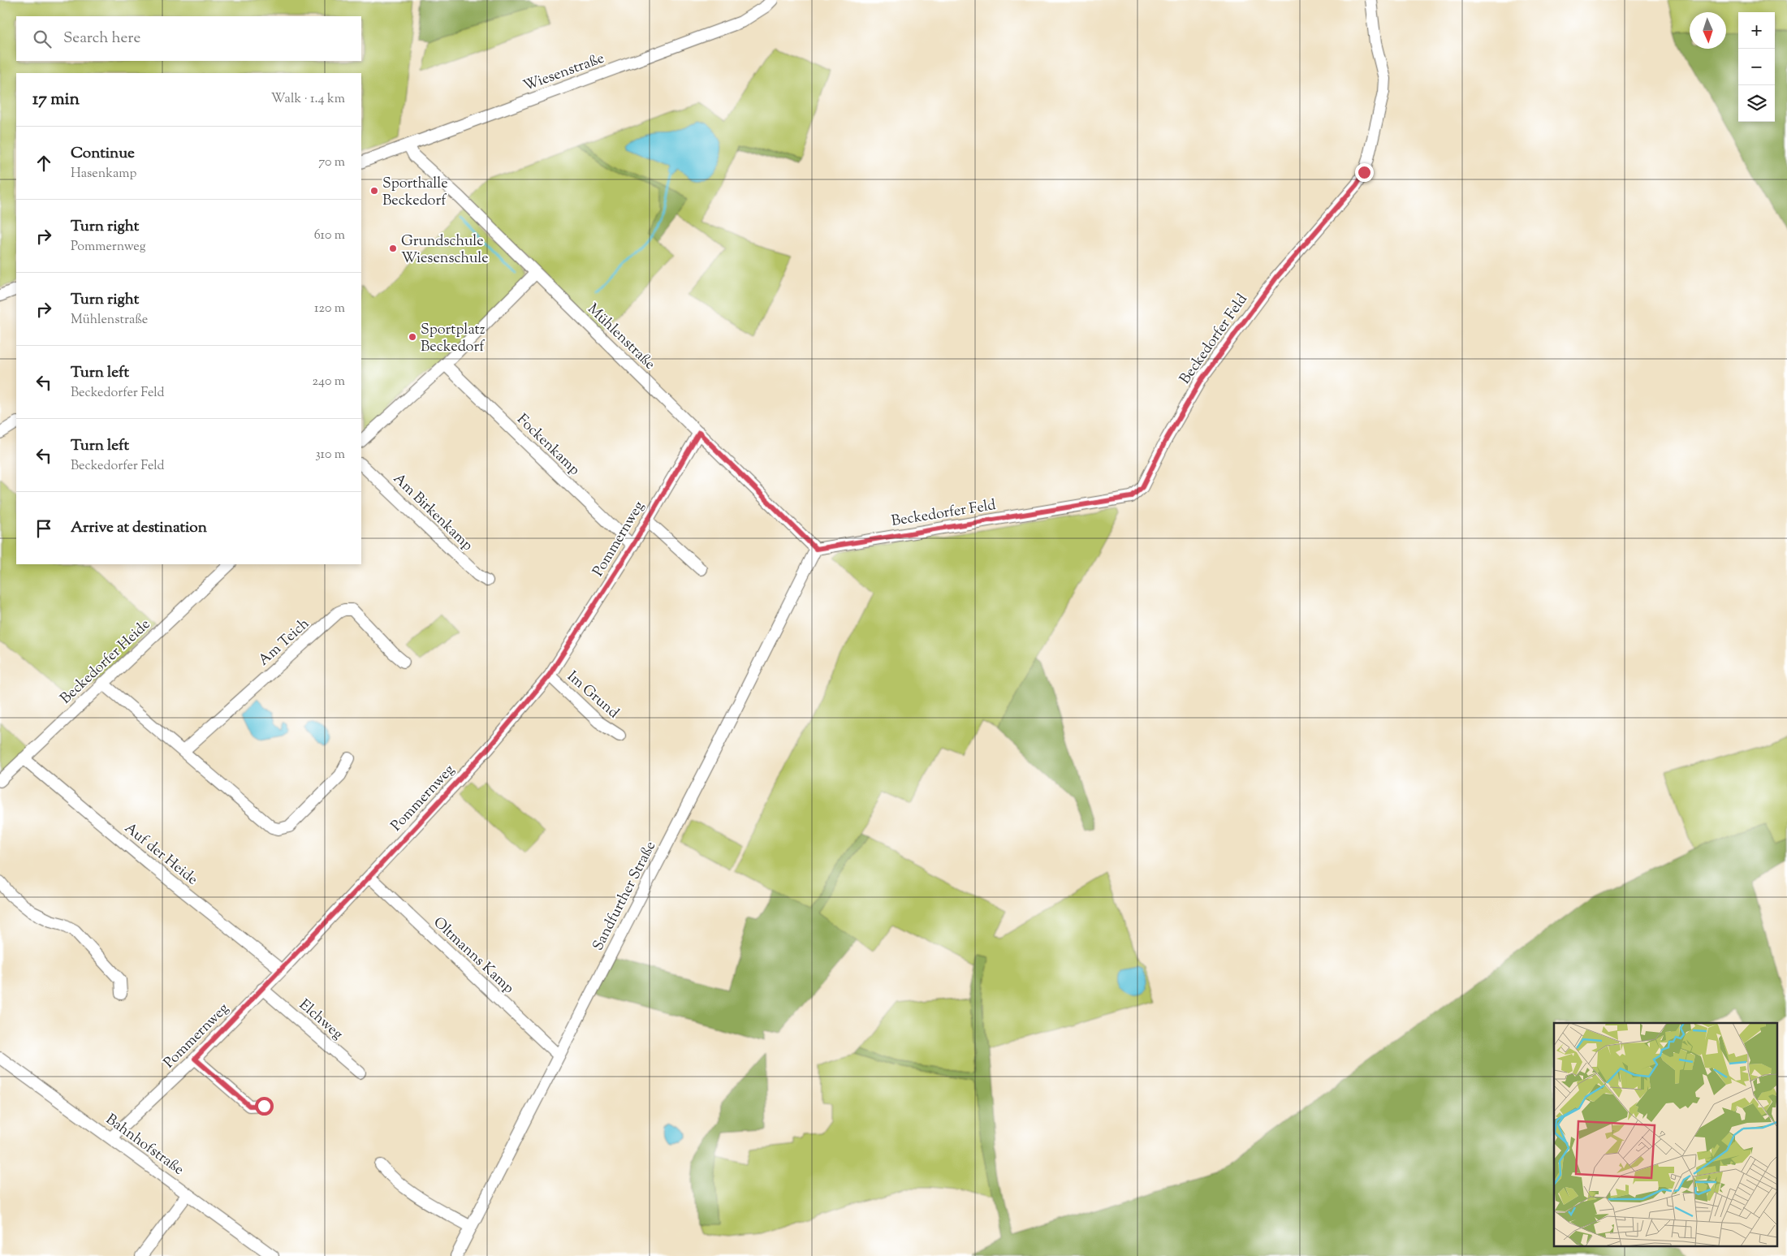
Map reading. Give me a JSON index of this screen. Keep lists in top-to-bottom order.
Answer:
{
  "streets": {
    "street": [
      "Wiesenstraße",
      "Mühlenstraße",
      "Beckedorfer Feld",
      "Fockenkamp",
      "Am Birkenkamp",
      "Pommernweg",
      "Am Teich",
      "Beckedorfer Heide",
      "Im Grund",
      "Auf der Heide",
      "Sandfurther Straße",
      "Oltmanns Kamp",
      "Elchweg",
      "Bahnhofstraße"
    ]
  },
  "crossings": [
    ["Wiesenstraße", "Mühlenstraße"],
    ["Mühlenstraße", "Beckedorfer Feld"],
    ["Mühlenstraße", "Pommernweg"],
    ["Mühlenstraße", "Sandfurther Straße"],
    ["Beckedorfer Feld", "Sandfurther Straße"],
    ["Fockenkamp", "Pommernweg"],
    ["Pommernweg", "Im Grund"],
    ["Pommernweg", "Auf der Heide"],
    ["Pommernweg", "Oltmanns Kamp"],
    ["Pommernweg", "Elchweg"],
    ["Pommernweg", "Bahnhofstraße"],
    ["Beckedorfer Heide", "Auf der Heide"],
    ["Sandfurther Straße", "Oltmanns Kamp"]
  ],
  "places": ["Sporthalle Beckedorf", "Grundschule Wiesenschule", "Sportplatz Beckedorf"],
  "north": "bottom",
  "page": {
    "map_buttons": ["+", "−"],
    "search": "Search here",
    "heading": ["17 min", "Walk · 1.4 km"],
    "list": [
      ["Continue", "Hasenkamp", "70 m"],
      ["Turn right", "Pommernweg", "610 m"],
      ["Turn right", "Mühlenstraße", "120 m"],
      ["Turn left", "Beckedorfer Feld", "240 m"],
      ["Turn left", "Beckedorfer Feld", "310 m"],
      "Arrive at destination"
    ]
  }
}
